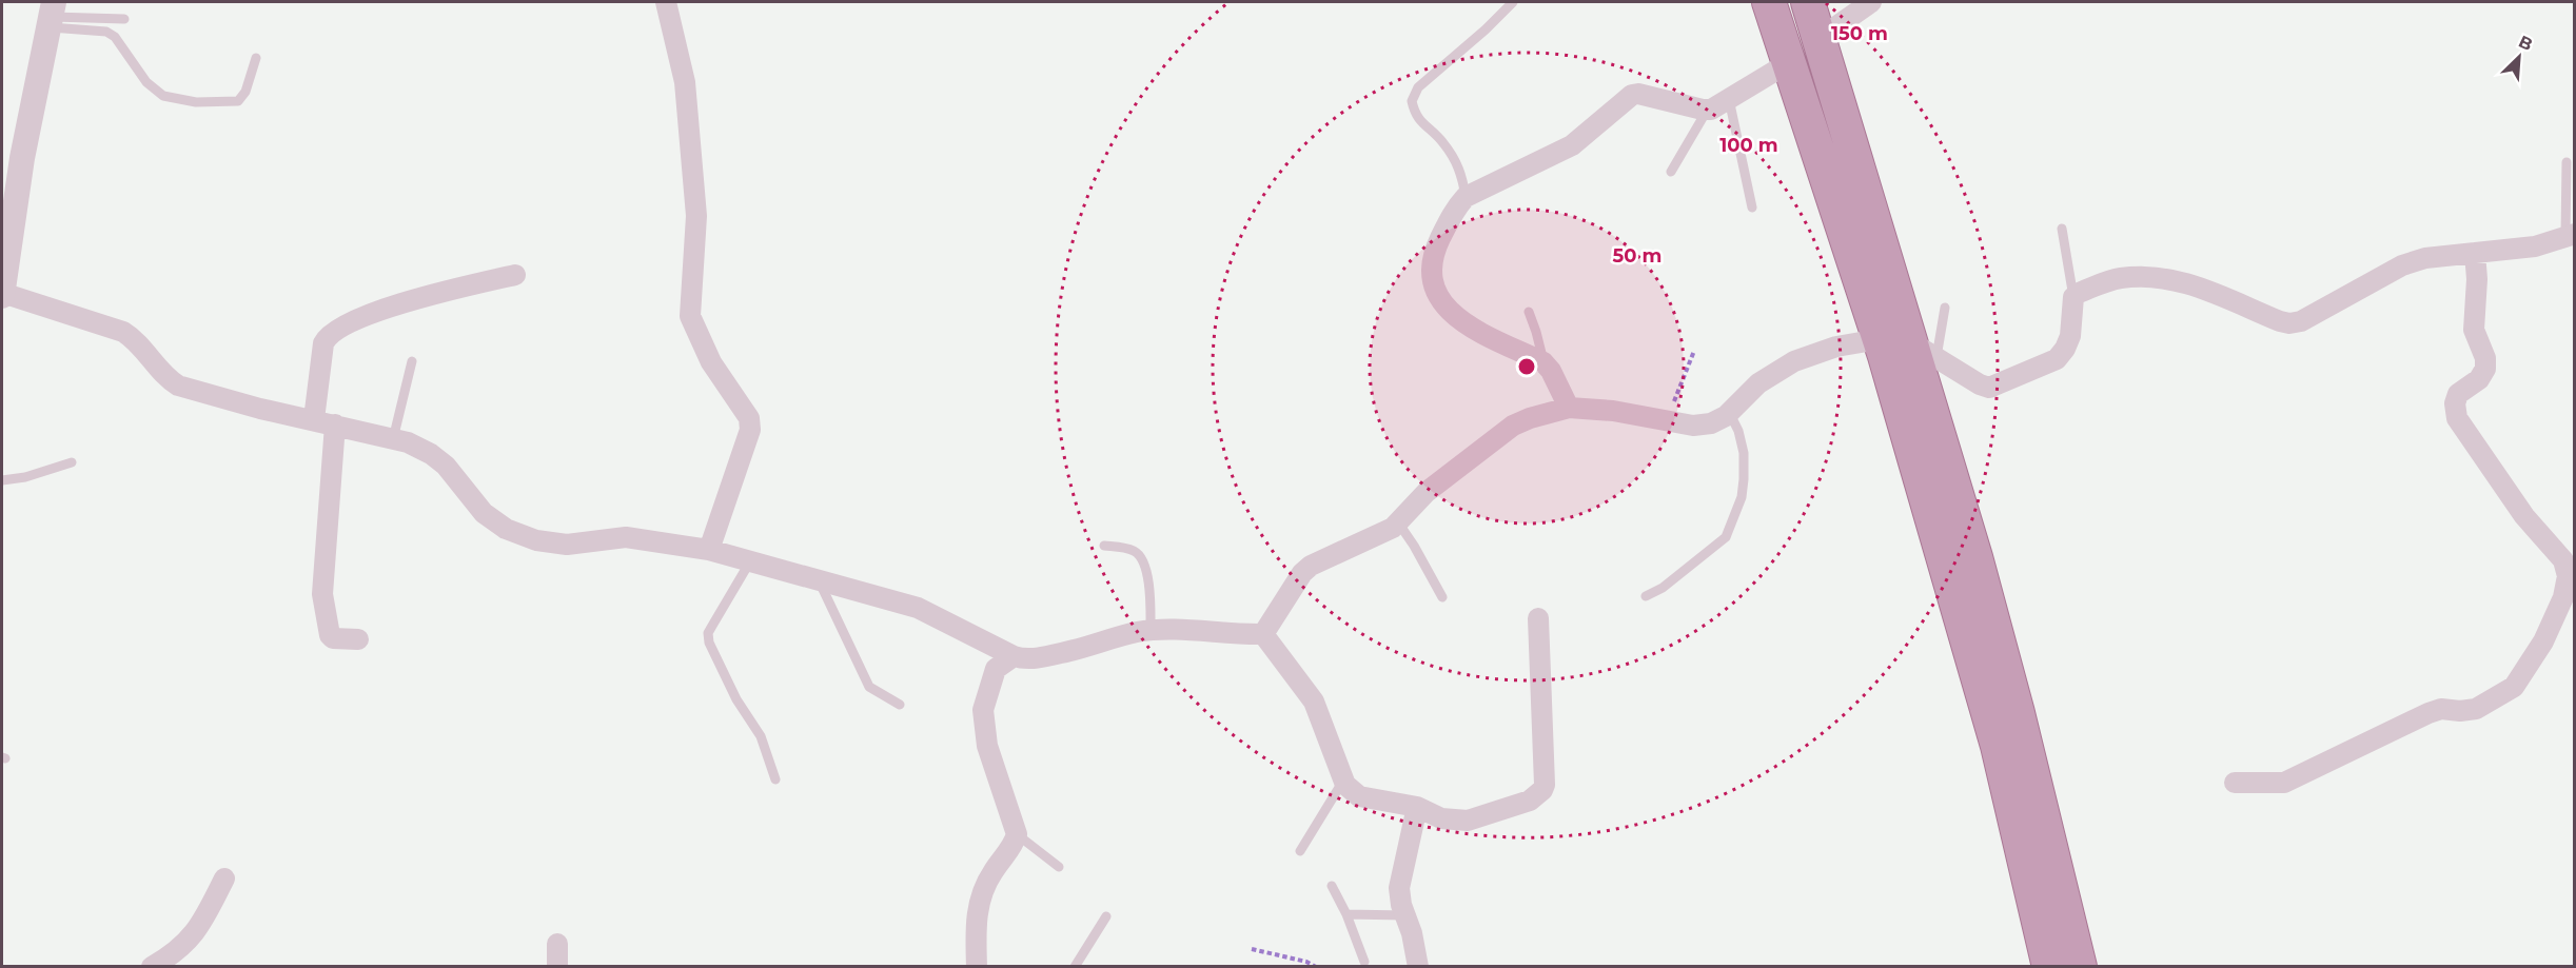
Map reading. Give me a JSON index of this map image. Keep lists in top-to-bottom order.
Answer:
{
  "north": "top right",
  "rings": ["150 m", "100 m", "50 m"]
}
